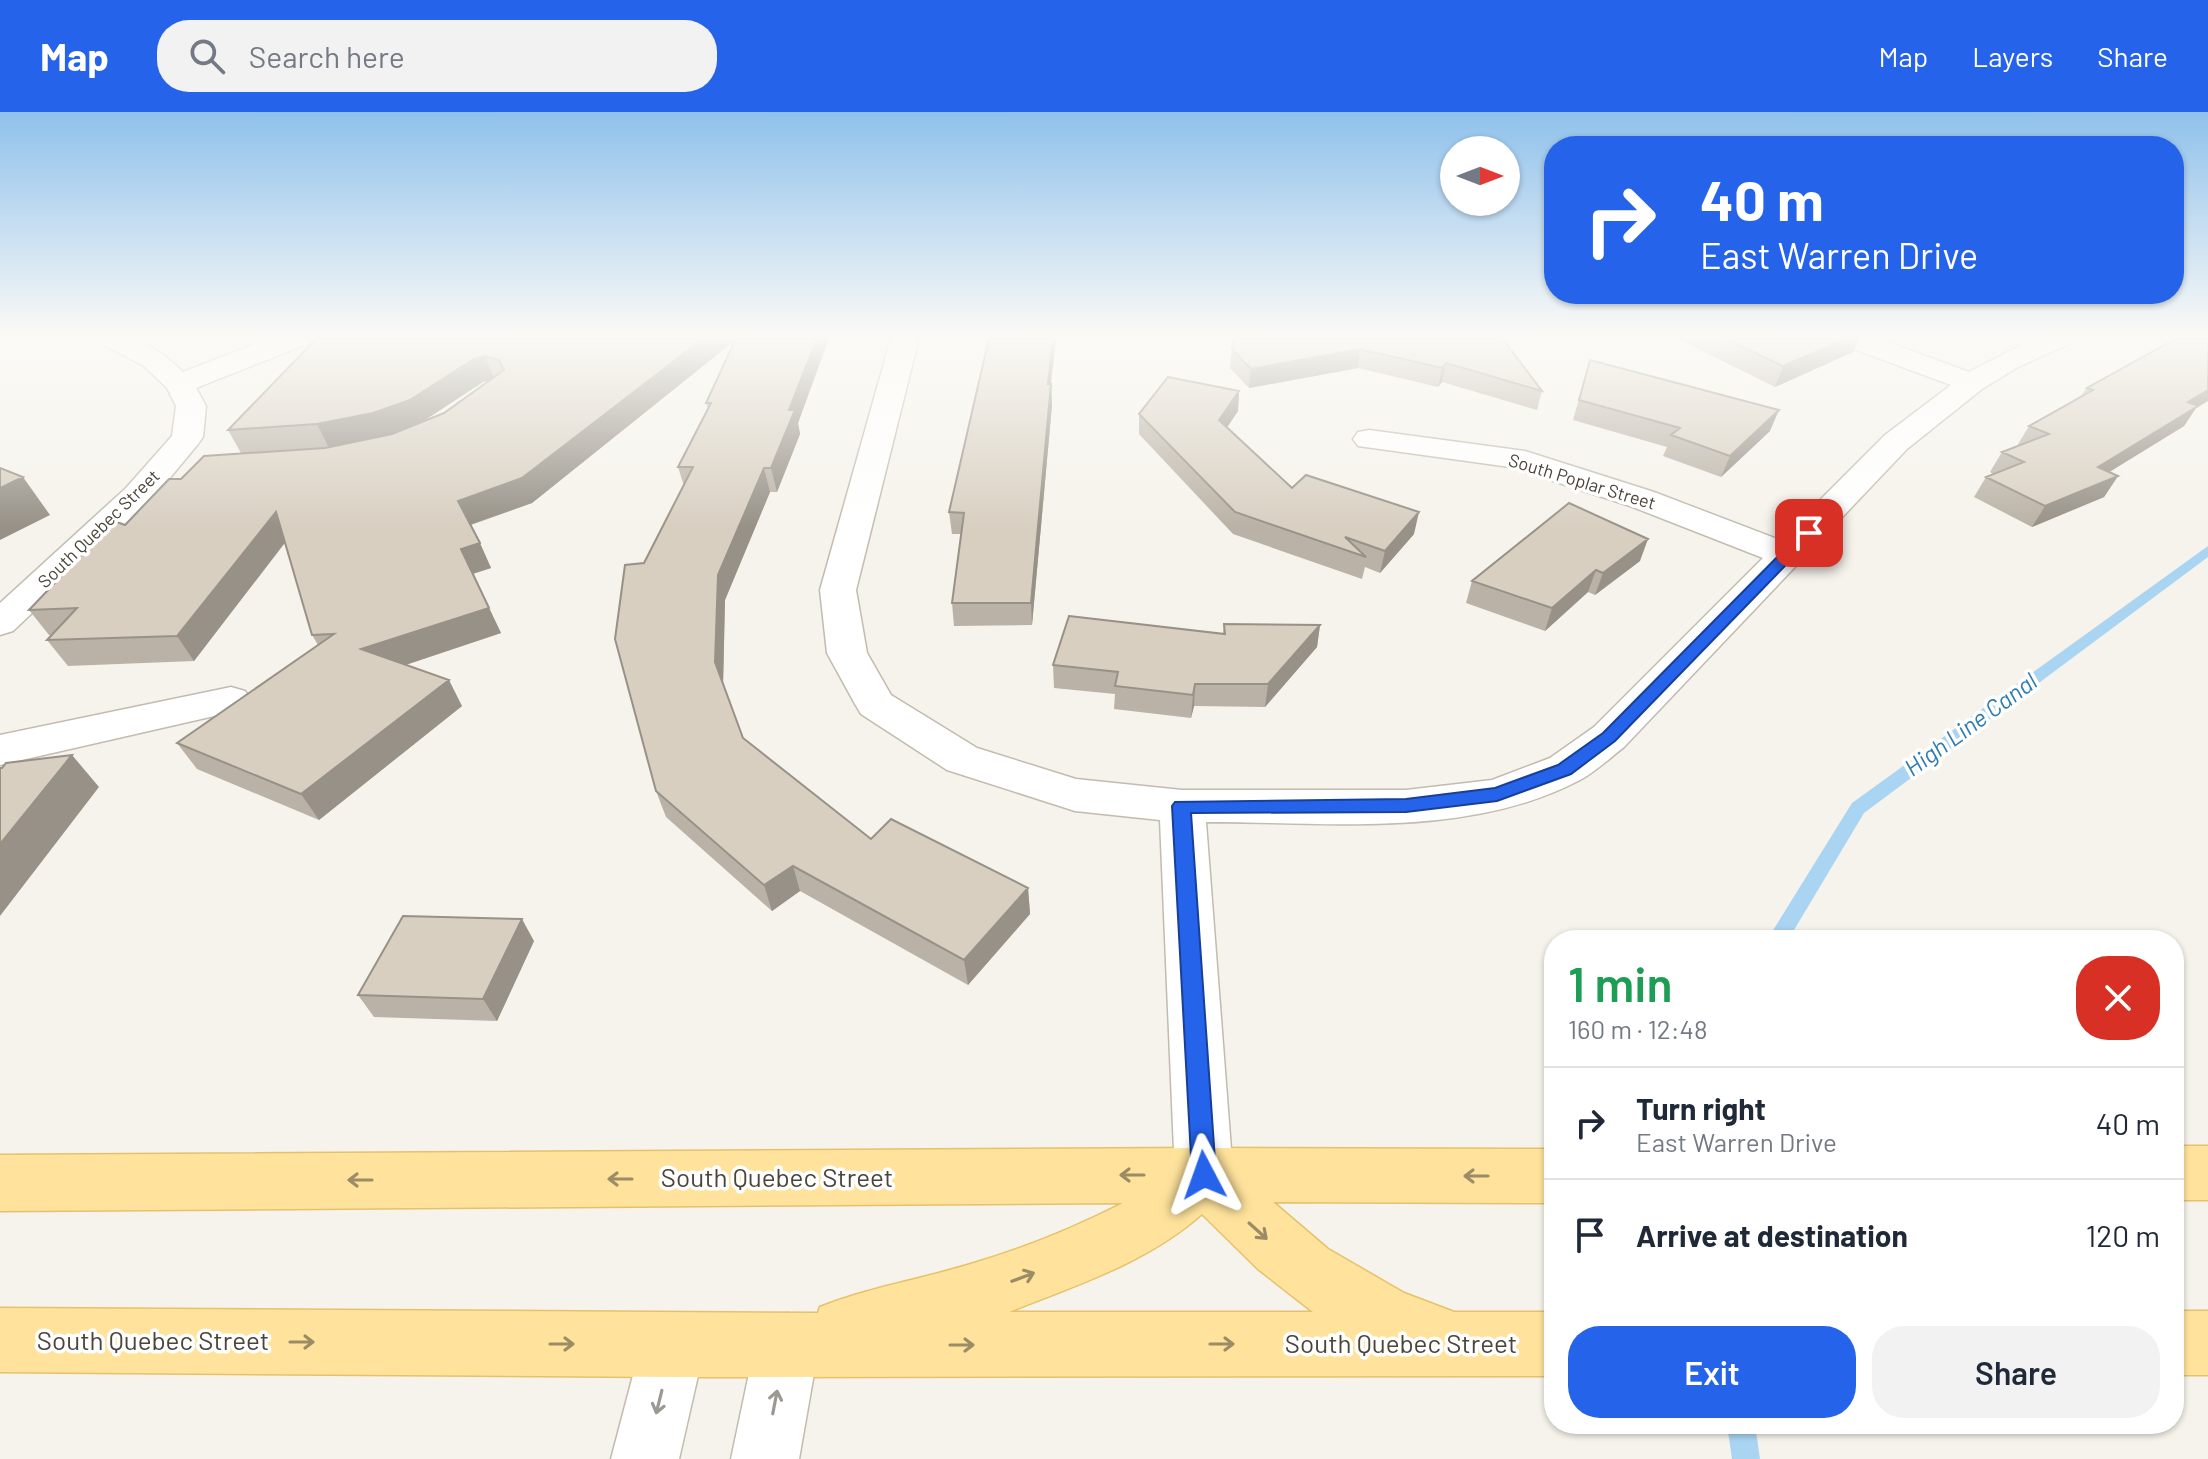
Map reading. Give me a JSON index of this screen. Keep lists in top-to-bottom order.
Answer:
{
  "streets": {
    "main road": ["South Quebec Street"],
    "street": ["South Poplar Street"]
  },
  "water": ["High Line Canal"],
  "north": "right",
  "page": {
    "header": "Map",
    "search": "Search here",
    "nav": ["Map", "Layers", "Share"],
    "turn": ["40 m", "East Warren Drive"],
    "heading": ["1 min", "160 m · 12:48"],
    "list": [
      {
        "name": "Turn right",
        "note": "East Warren Drive",
        "value": "40 m"
      },
      {
        "name": "Arrive at destination",
        "value": "120 m"
      }
    ],
    "buttons": ["Exit", "Share"]
  }
}
